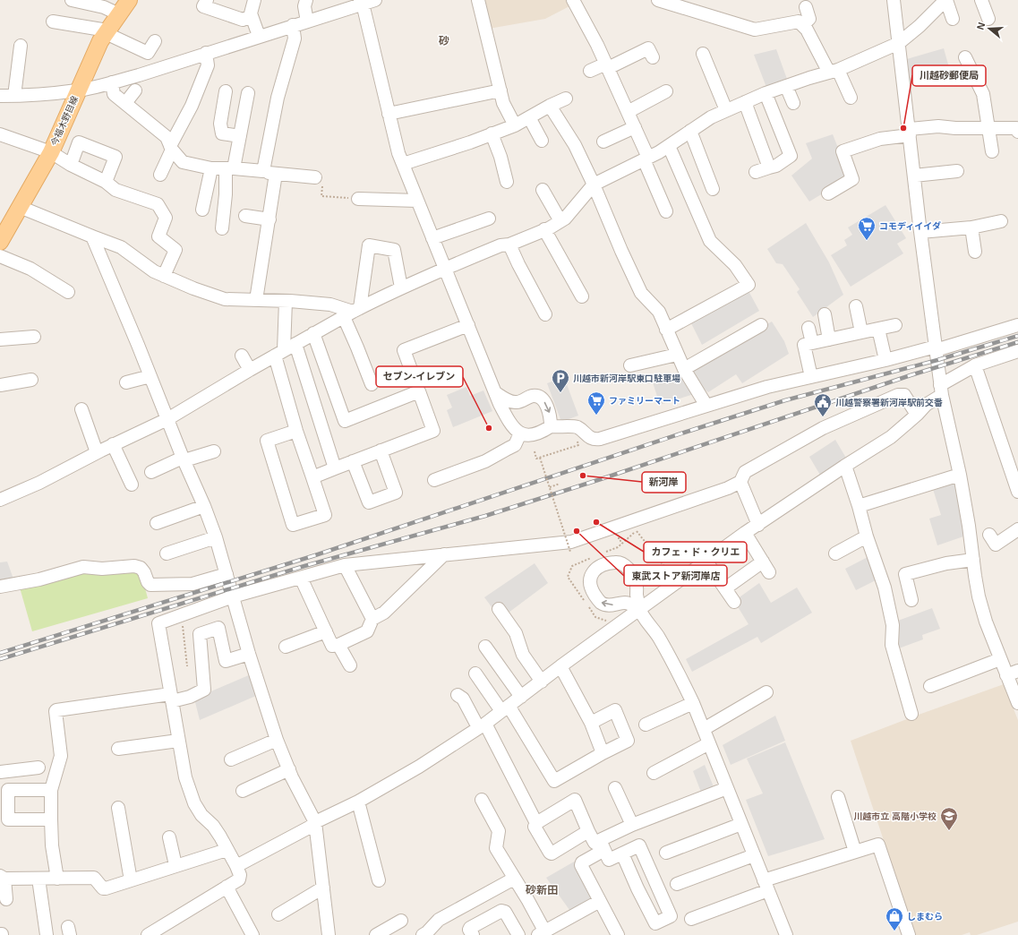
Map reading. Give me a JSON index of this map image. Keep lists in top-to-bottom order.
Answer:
{
  "streets": {
    "main road": ["今福木野目線"]
  },
  "districts": ["砂", "砂新田"],
  "places": {
    "other": [
      "川越砂郵便局",
      "セブン-イレブン",
      "新河岸",
      "カフェ・ド・クリエ",
      "東武ストア新河岸店"
    ],
    "supermarket": ["コモディイイダ", "ファミリーマート"],
    "parking": ["川越市新河岸駅東口駐車場"],
    "public building": ["川越警察署新河岸駅前交番"],
    "school or university": ["川越市立 高階小学校"],
    "shop": ["しまむら"]
  },
  "north": "left"
}
